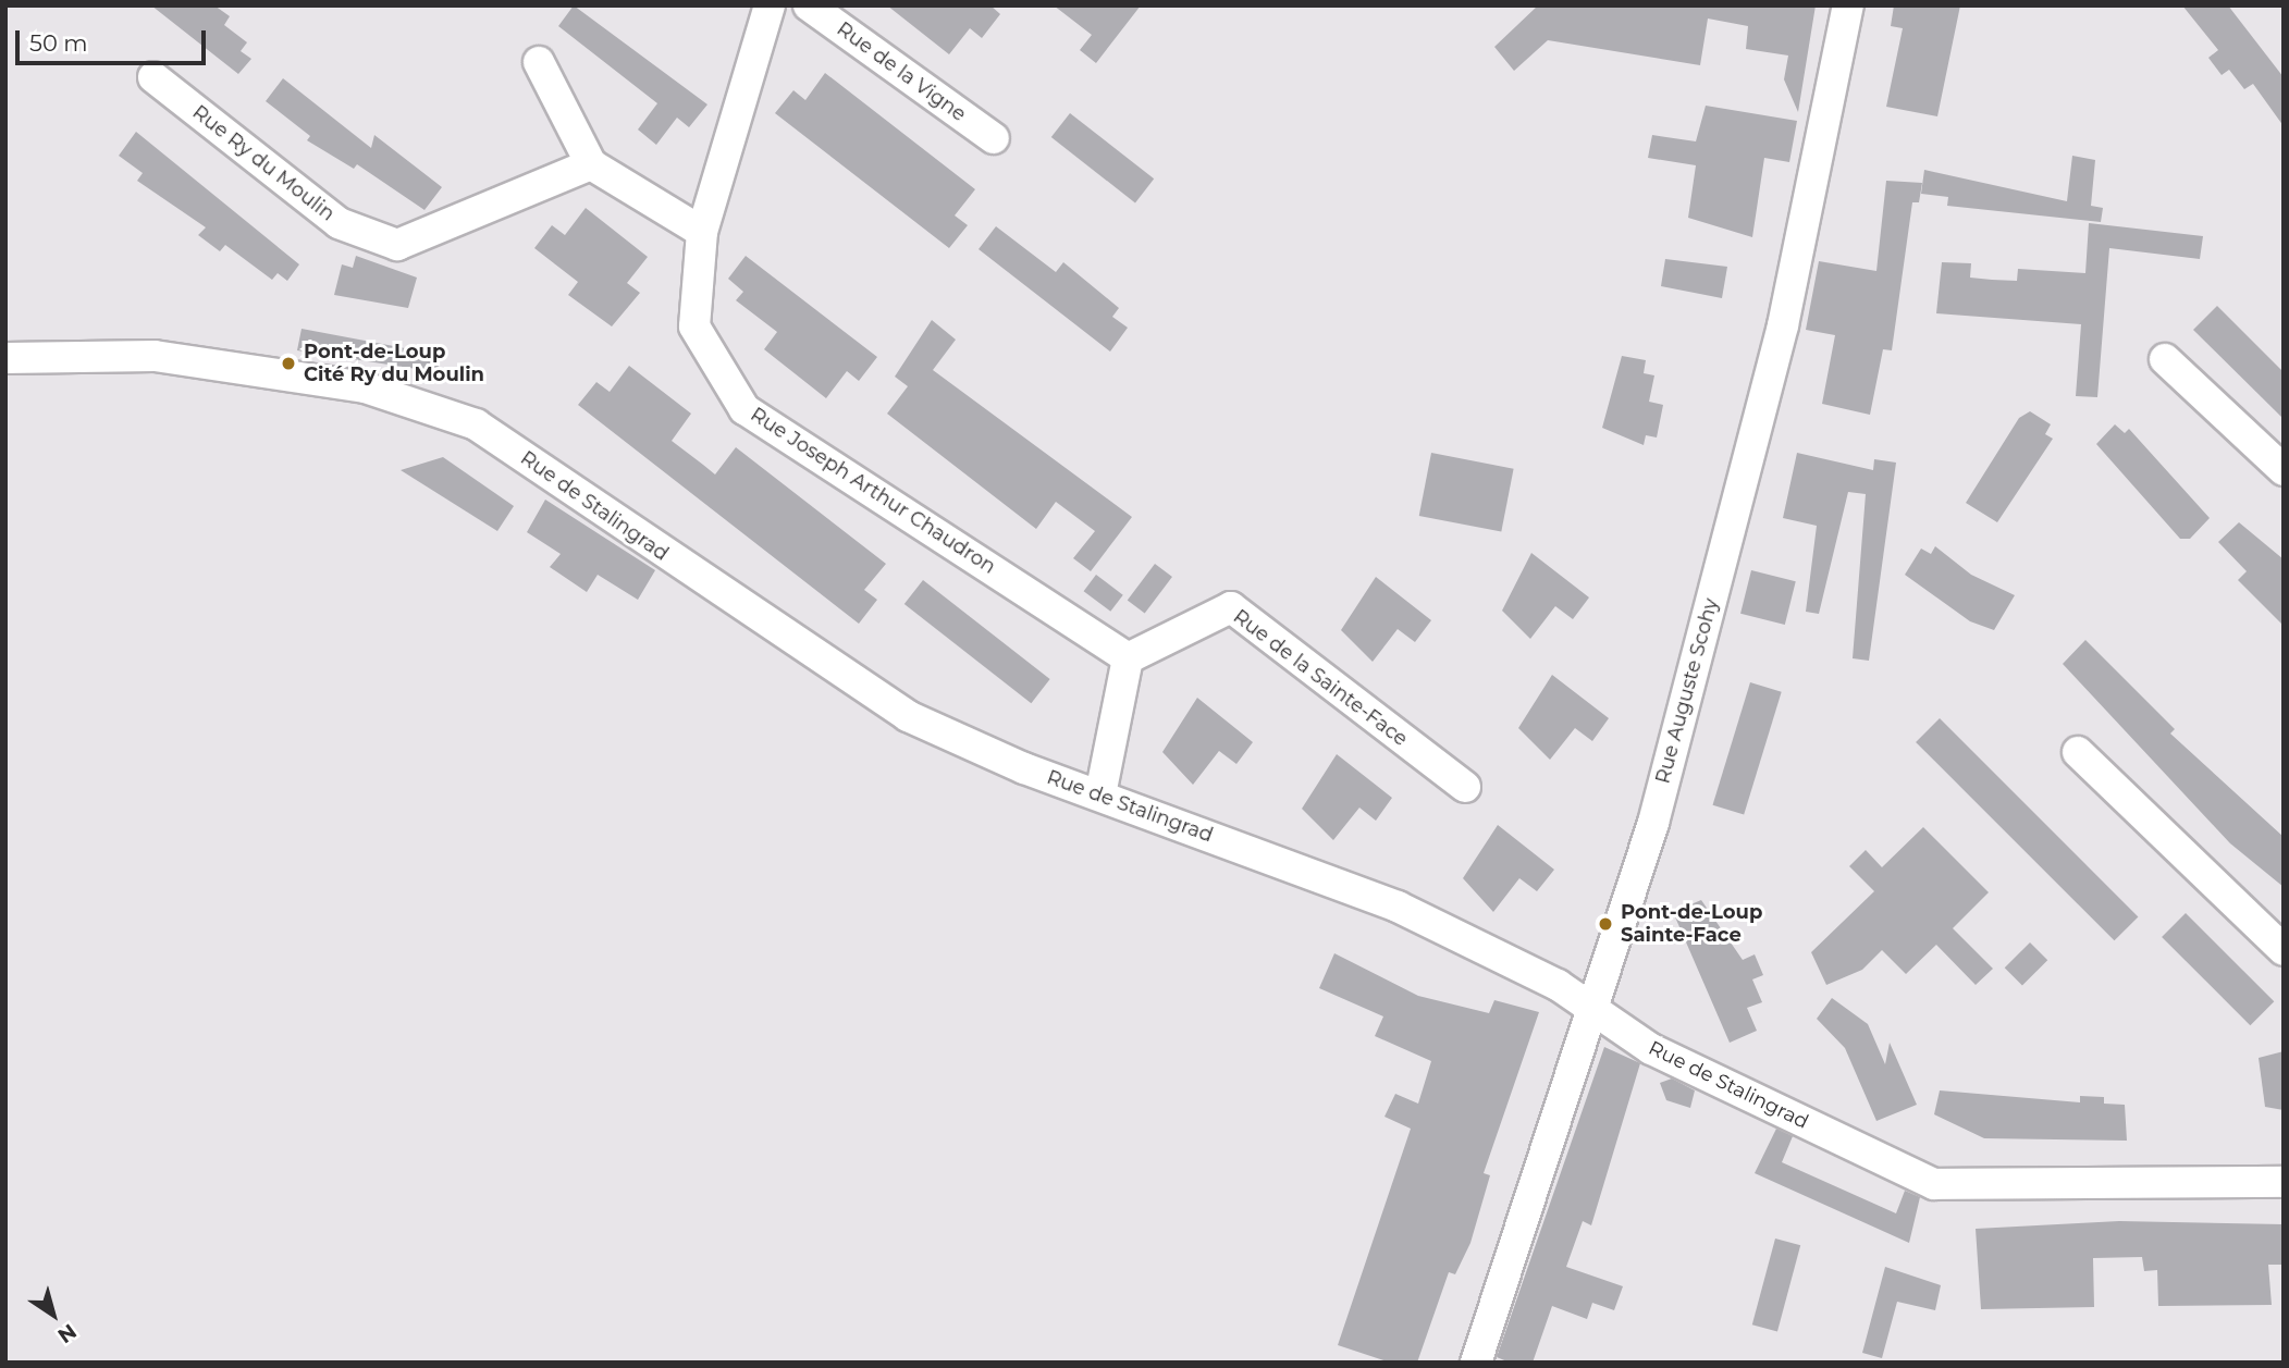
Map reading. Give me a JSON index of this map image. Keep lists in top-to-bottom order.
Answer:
{
  "streets": {
    "street": [
      "Rue de la Vigne",
      "Rue Ry du Moulin",
      "Rue Joseph Arthur Chaudron",
      "Rue de Stalingrad",
      "Rue de la Sainte-Face",
      "Rue Auguste Scohy"
    ]
  },
  "crossings": [
    ["Rue Joseph Arthur Chaudron", "Rue de la Sainte-Face"],
    ["Rue de Stalingrad", "Rue Auguste Scohy"]
  ],
  "places": ["Pont-de-Loup Cité Ry du Moulin", "Pont-de-Loup Sainte-Face"],
  "scale_bar": "50 m",
  "north": "bottom right"
}
